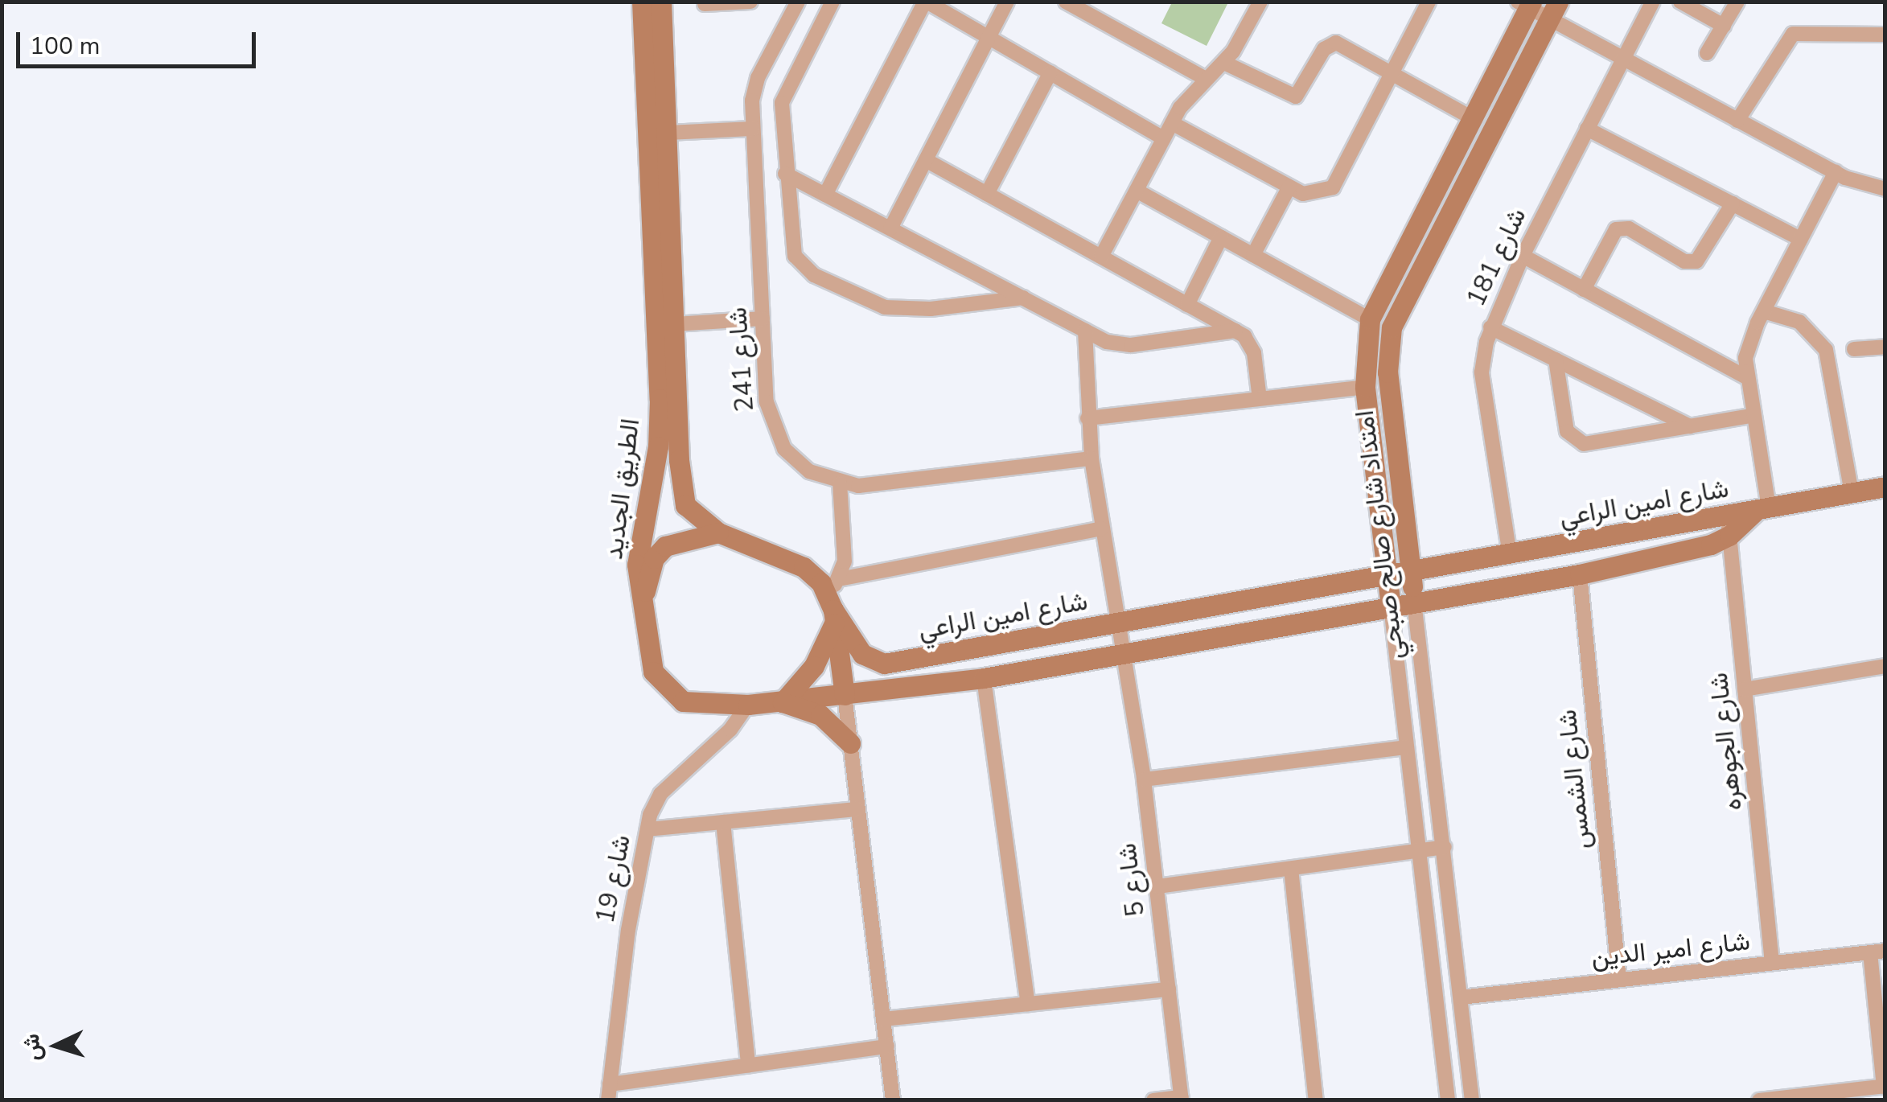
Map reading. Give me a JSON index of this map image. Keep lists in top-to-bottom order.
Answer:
{
  "streets": {
    "street": [
      "شارع 181",
      "شارع 241",
      "الطريق الجديد",
      "شارع امين الراعي",
      "امتداد شارع صالح صبحي",
      "شارع الجوهره",
      "شارع الشمس",
      "شارع 19",
      "شارع 5",
      "شارع امير الدين"
    ]
  },
  "crossings": [
    ["شارع 181", "شارع امين الراعي"],
    ["شارع 241", "شارع 5"],
    ["الطريق الجديد", "شارع امين الراعي"],
    ["الطريق الجديد", "شارع 19"],
    ["شارع امين الراعي", "امتداد شارع صالح صبحي"],
    ["شارع امين الراعي", "شارع الجوهره"],
    ["شارع امين الراعي", "شارع الشمس"],
    ["شارع امين الراعي", "شارع 19"],
    ["شارع امين الراعي", "شارع 5"],
    ["امتداد شارع صالح صبحي", "شارع امير الدين"],
    ["شارع الجوهره", "شارع امير الدين"],
    ["شارع الشمس", "شارع امير الدين"]
  ],
  "scale_bar": "100 m",
  "north": "left"
}
